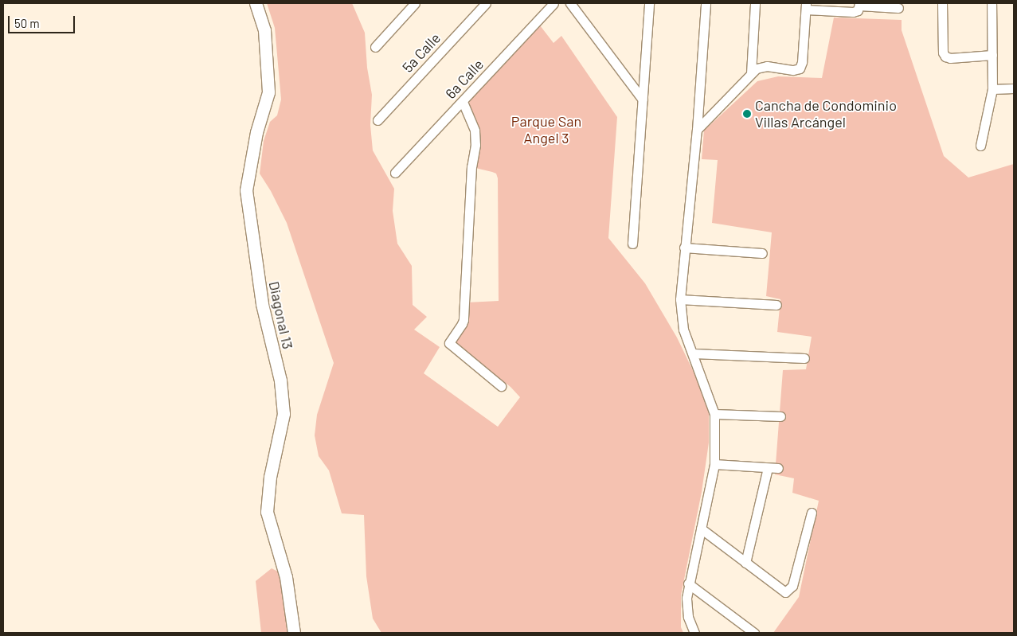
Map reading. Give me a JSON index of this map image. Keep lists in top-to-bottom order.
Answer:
{
  "streets": {
    "street": ["5a Calle", "6a Calle", "Diagonal 13"]
  },
  "parks": ["Parque San Angel 3"],
  "places": ["Cancha de Condominio Villas Arcángel"],
  "scale_bar": "50 m"
}
